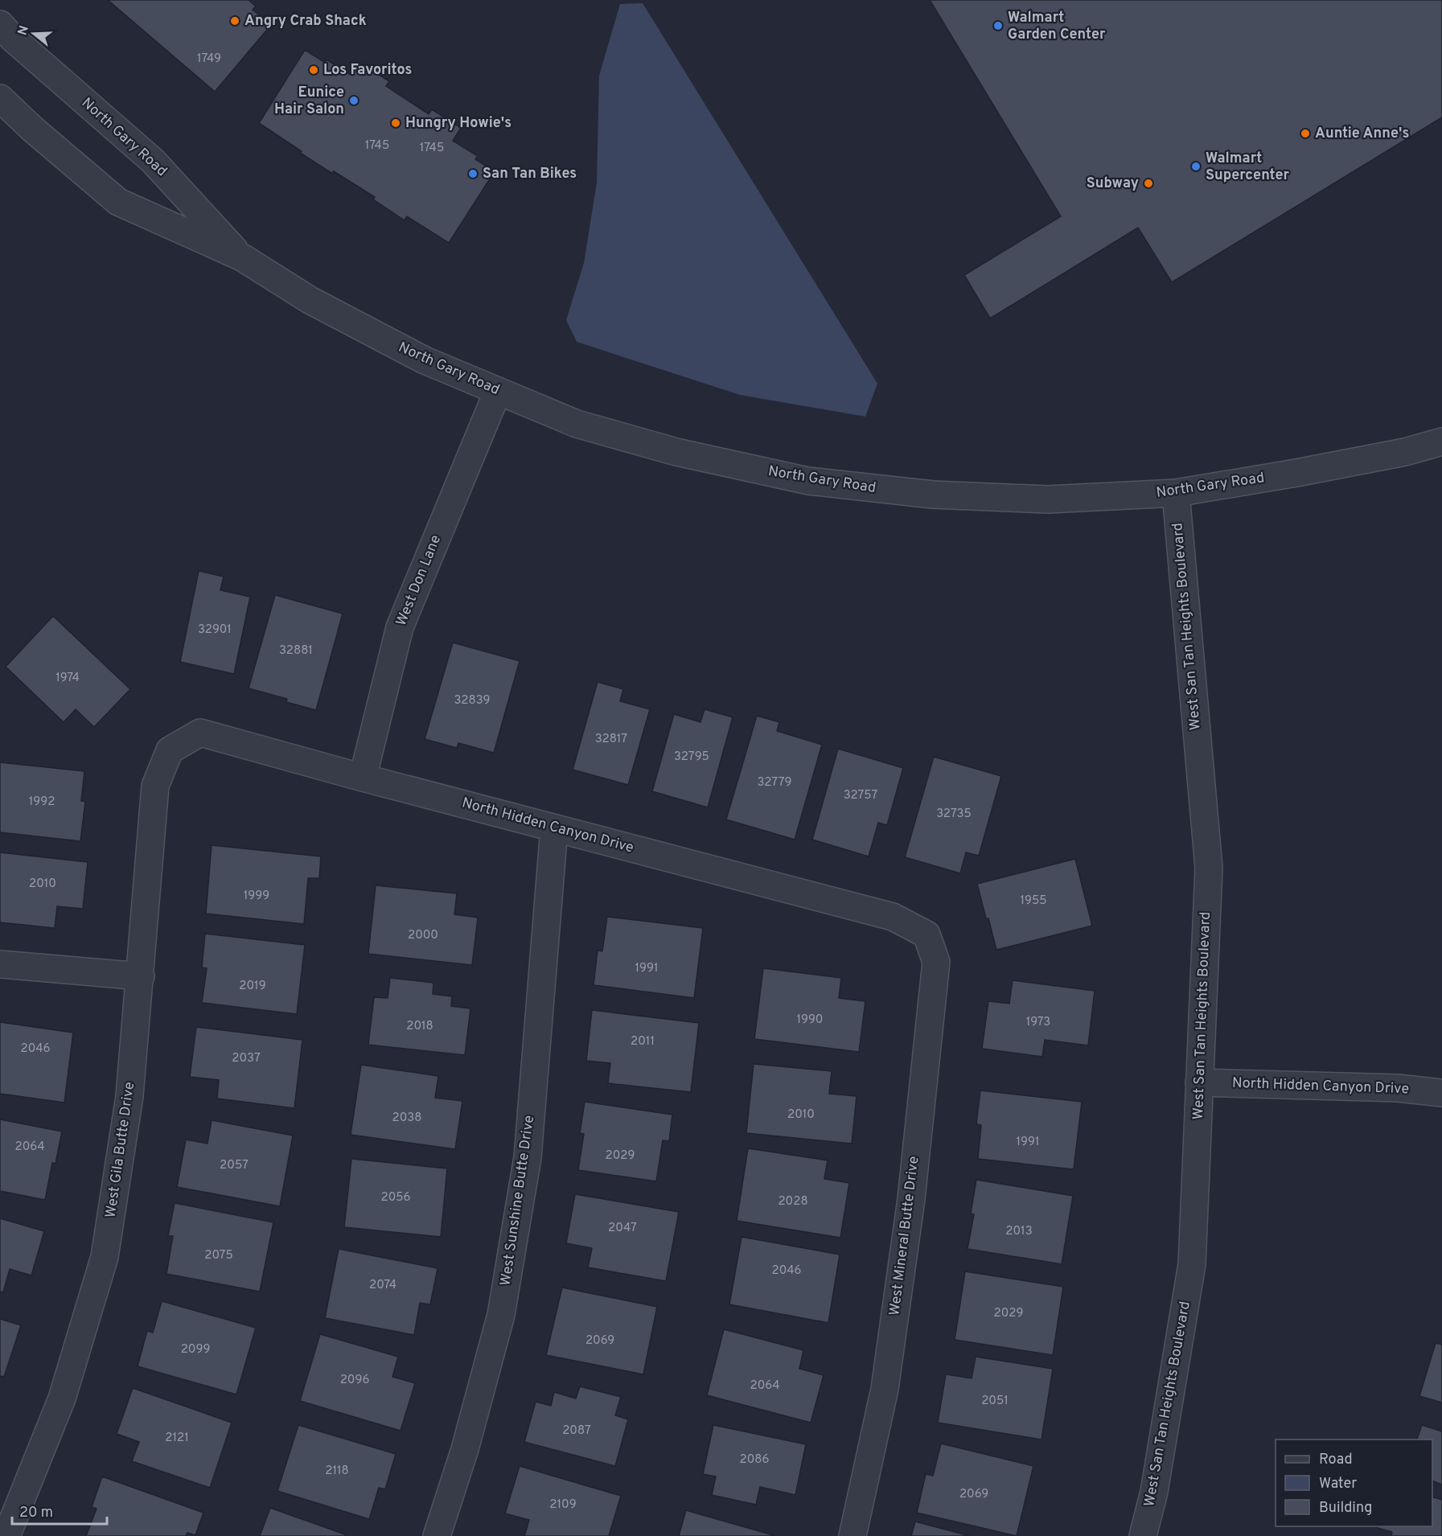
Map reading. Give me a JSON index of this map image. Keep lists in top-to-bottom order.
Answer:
{
  "streets": {
    "street": [
      "North Gary Road",
      "West Don Lane",
      "West San Tan Heights Boulevard",
      "North Hidden Canyon Drive",
      "West Gila Butte Drive",
      "West Sunshine Butte Drive",
      "West Mineral Butte Drive"
    ]
  },
  "crossings": [
    ["North Gary Road", "West Don Lane"],
    ["North Gary Road", "West San Tan Heights Boulevard"],
    ["West Don Lane", "North Hidden Canyon Drive"],
    ["West San Tan Heights Boulevard", "North Hidden Canyon Drive"],
    ["North Hidden Canyon Drive", "West Gila Butte Drive"],
    ["North Hidden Canyon Drive", "West Sunshine Butte Drive"],
    ["North Hidden Canyon Drive", "West Mineral Butte Drive"]
  ],
  "places": [
    "Angry Crab Shack",
    "Walmart Garden Center",
    "Los Favoritos",
    "Eunice Hair Salon",
    "Hungry Howie's",
    "Auntie Anne's",
    "Walmart Supercenter",
    "San Tan Bikes",
    "Subway"
  ],
  "house_numbers": [
    "1749",
    "1745",
    "1745",
    "32901",
    "32881",
    "1974",
    "32839",
    "32817",
    "32795",
    "32779",
    "32757",
    "1992",
    "32735",
    "2010",
    "1999",
    "1955",
    "2000",
    "1991",
    "2019",
    "1990",
    "1973",
    "2018",
    "2011",
    "2046",
    "2037",
    "2010",
    "2038",
    "1991",
    "2064",
    "2029",
    "2057",
    "2056",
    "2028",
    "2047",
    "2013",
    "2075",
    "2046",
    "2074",
    "2029",
    "2069",
    "2099",
    "2096",
    "2064",
    "2051",
    "2087",
    "2121",
    "2086",
    "2118",
    "2069",
    "2109"
  ],
  "legend": ["Road", "Water", "Building"],
  "scale_bar": "20 m",
  "north": "left"
}
